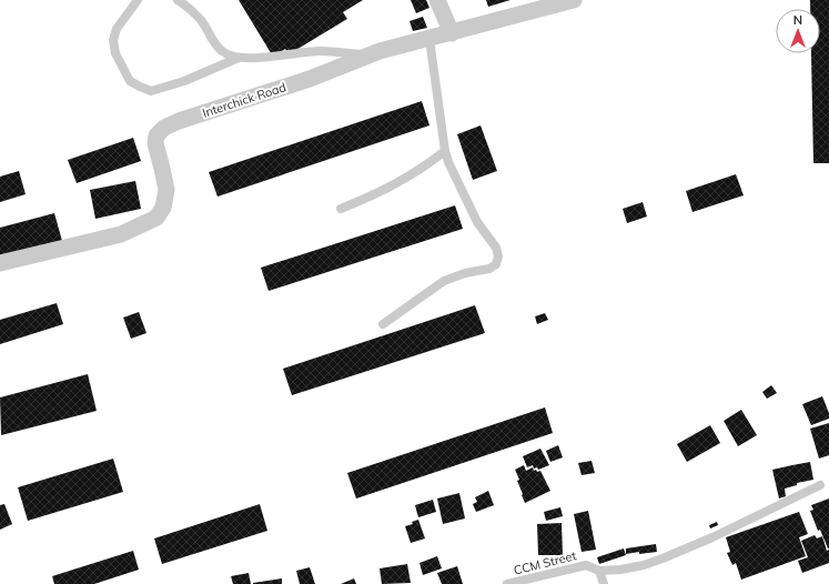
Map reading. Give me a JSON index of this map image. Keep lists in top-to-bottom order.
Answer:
{
  "streets": {
    "street": ["Interchick Road"],
    "lane": ["CCM Street"]
  },
  "north": "top"
}
